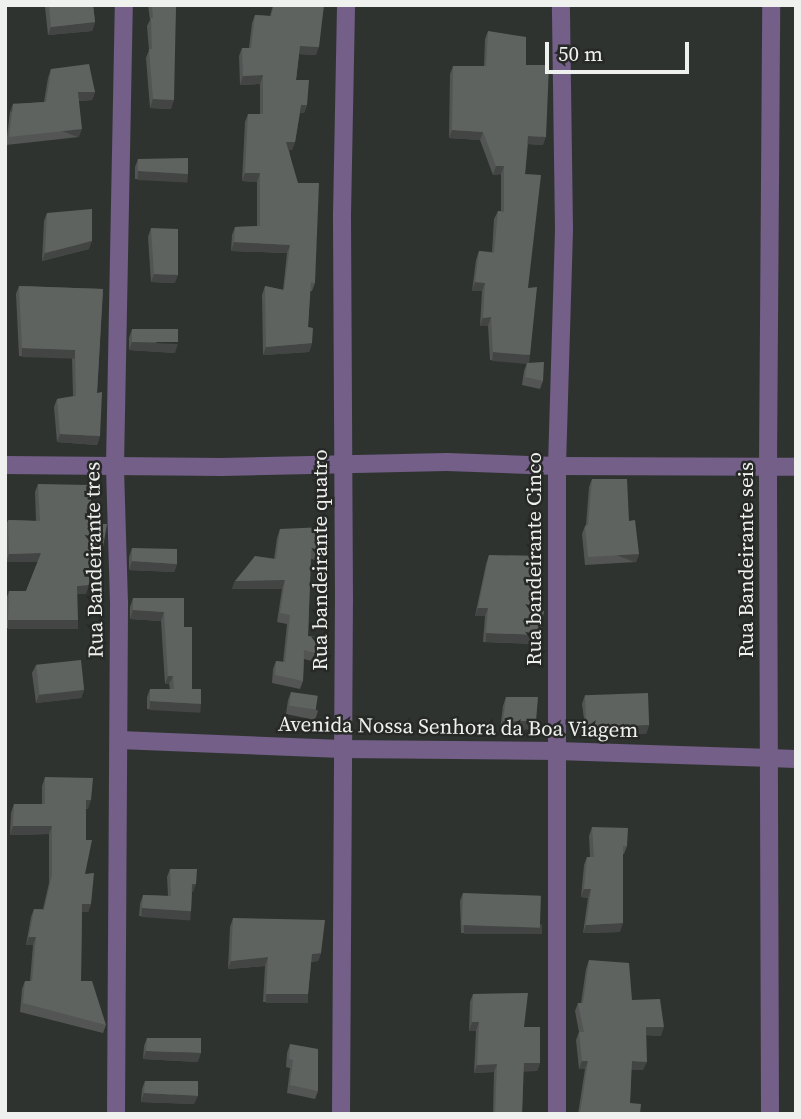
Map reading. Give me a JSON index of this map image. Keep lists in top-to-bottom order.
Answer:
{
  "streets": {
    "street": [
      "Rua bandeirante Cinco",
      "Rua Bandeirante tres",
      "Rua bandeirante quatro",
      "Rua Bandeirante seis",
      "Avenida Nossa Senhora da Boa Viagem"
    ]
  },
  "crossings": [
    ["Rua bandeirante Cinco", "Avenida Nossa Senhora da Boa Viagem"],
    ["Rua Bandeirante tres", "Avenida Nossa Senhora da Boa Viagem"],
    ["Rua bandeirante quatro", "Avenida Nossa Senhora da Boa Viagem"],
    ["Rua Bandeirante seis", "Avenida Nossa Senhora da Boa Viagem"]
  ],
  "scale_bar": "50 m"
}
